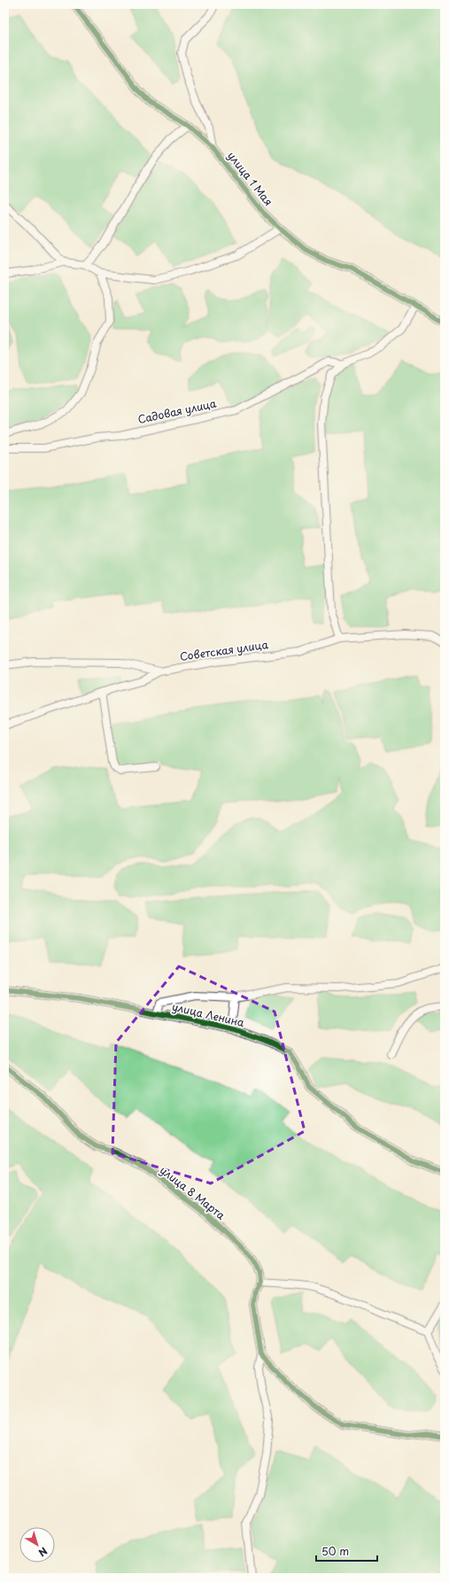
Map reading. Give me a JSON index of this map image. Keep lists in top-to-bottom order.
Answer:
{
  "streets": {
    "street": [
      "улица 1 Мая",
      "Садовая улица",
      "Советская улица",
      "улица Ленина",
      "улица 8 Марта"
    ]
  },
  "crossings": [
    ["улица 1 Мая", "Садовая улица"],
    ["Садовая улица", "Советская улица"]
  ],
  "scale_bar": "50 m",
  "north": "bottom right"
}
